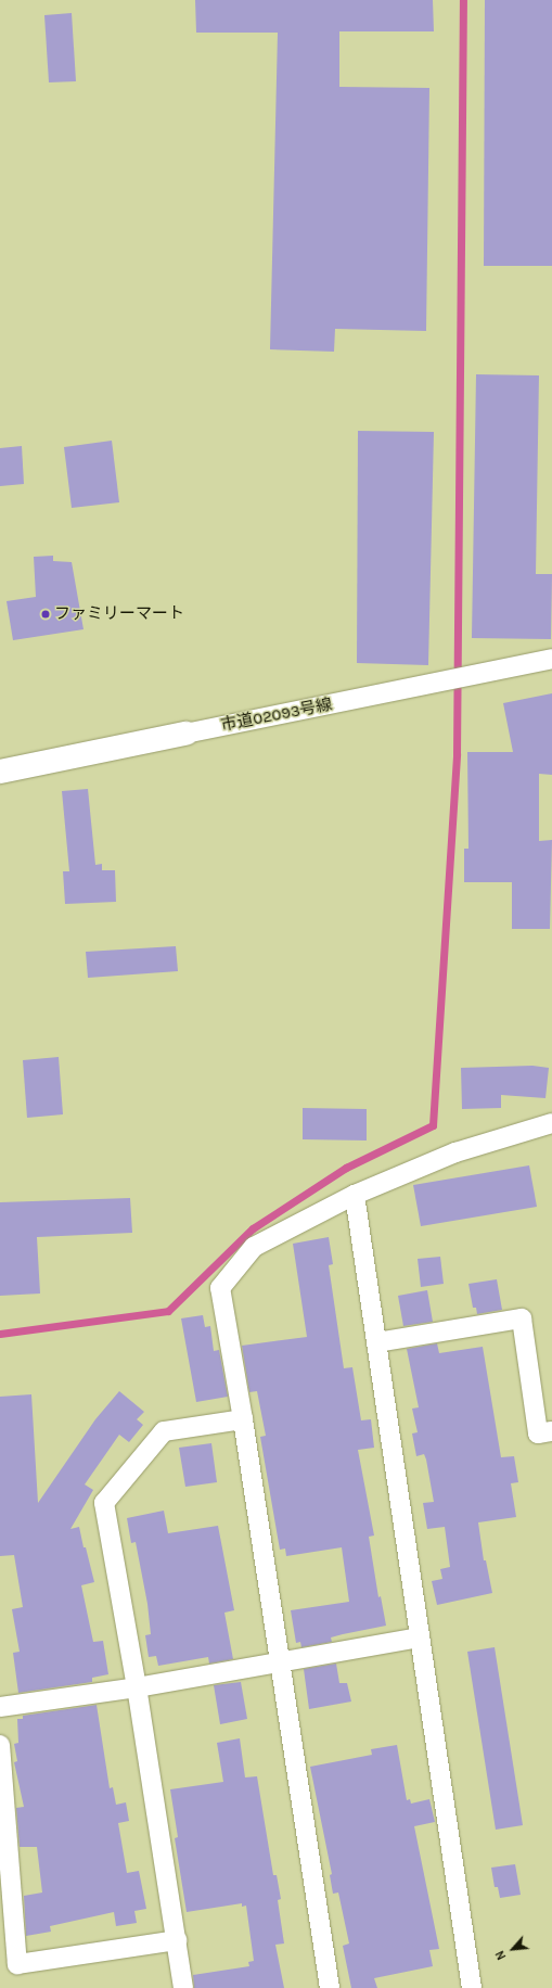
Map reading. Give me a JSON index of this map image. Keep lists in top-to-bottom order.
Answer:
{
  "streets": {
    "street": ["市道02093号線"]
  },
  "places": ["ファミリーマート"],
  "north": "bottom left"
}
